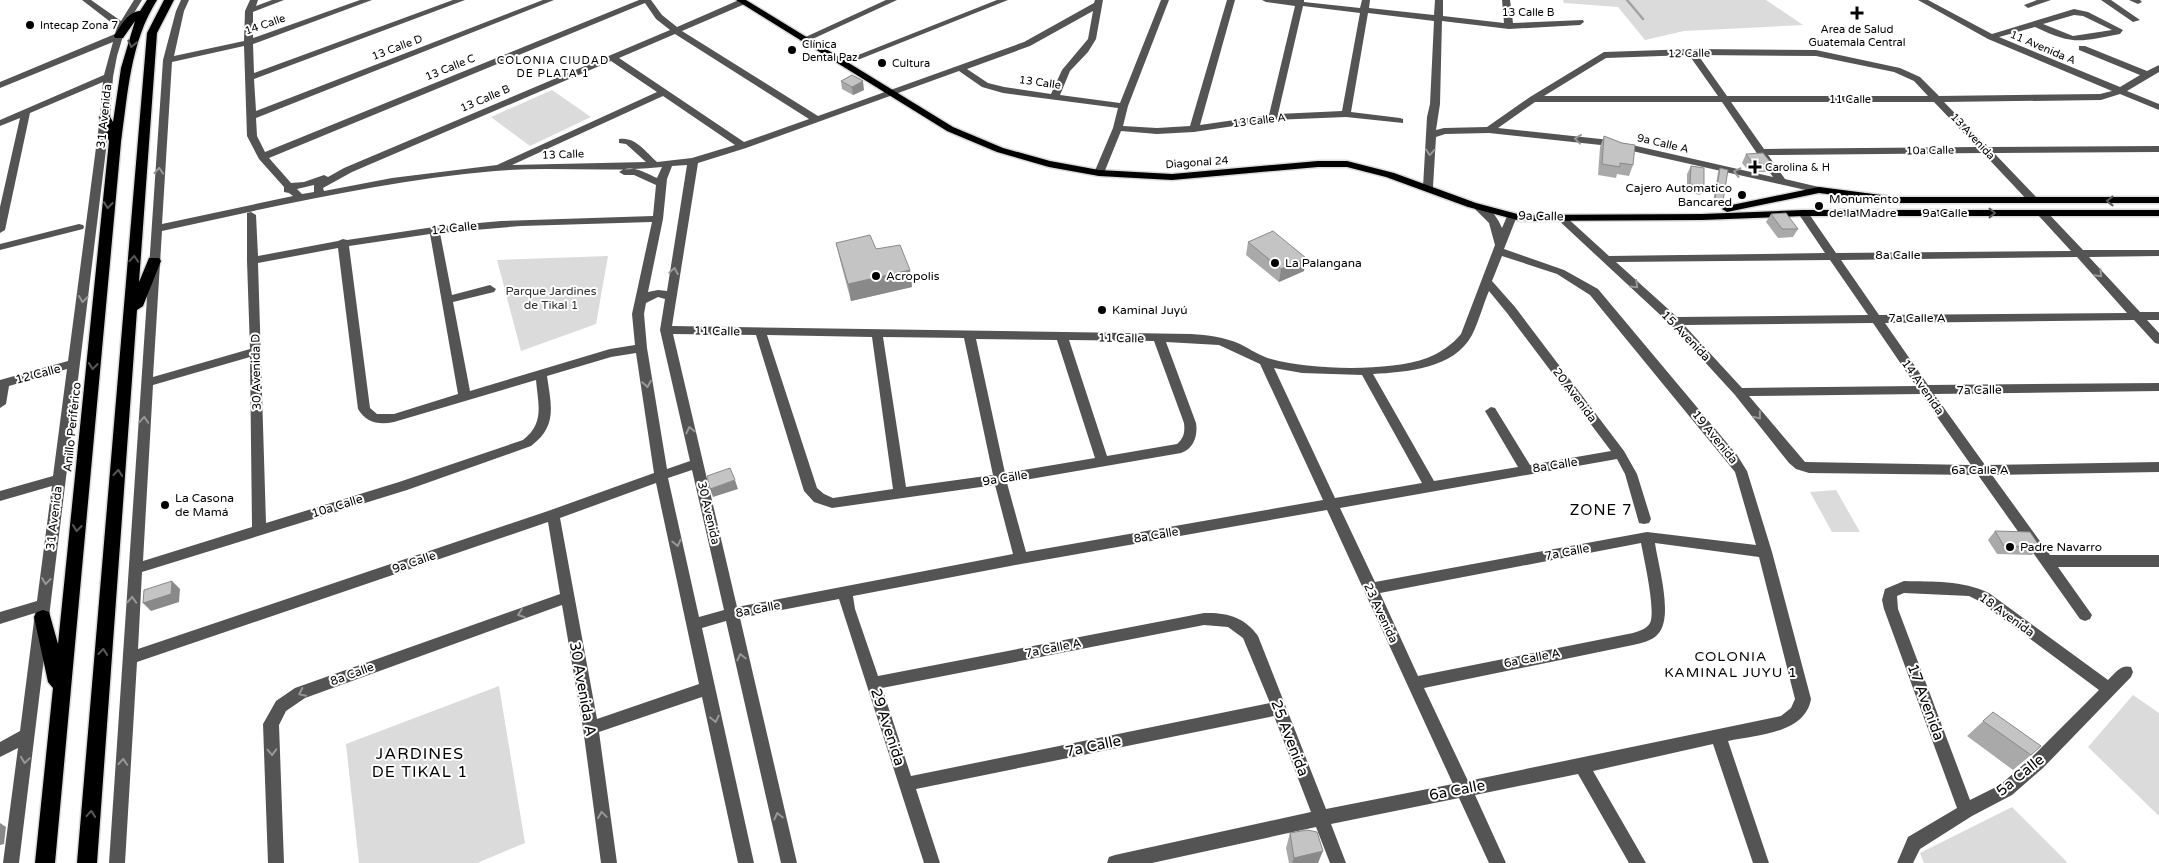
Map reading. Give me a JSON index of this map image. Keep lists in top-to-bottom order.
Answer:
{
  "streets": {
    "highway": ["Anillo Periférico"],
    "main road": ["Diagonal 24", "9a Calle"],
    "street": [
      "13 Calle B",
      "14 Calle",
      "13 Calle D",
      "11 Avenida A",
      "12 Calle",
      "13 Calle C",
      "13 Calle",
      "11 Calle",
      "31 Avenida",
      "13 Calle A",
      "13 Avenida",
      "9a Calle A",
      "10a Calle",
      "8a Calle",
      "7a Calle A",
      "15 Avenida",
      "30 Avenida D",
      "14 Avenida",
      "7a Calle",
      "20 Avenida",
      "19 Avenida",
      "6a Calle A",
      "30 Avenida",
      "23 Avenida",
      "18 Avenida",
      "30 Avenida A",
      "17 Avenida",
      "29 Avenida",
      "25 Avenida",
      "5a Calle",
      "6a Calle"
    ]
  },
  "crossings": [
    ["13 Calle B", "13 Calle"],
    ["13 Calle B", "Diagonal 24"],
    ["11 Avenida A", "11 Calle"],
    ["12 Calle", "11 Calle"],
    ["12 Calle", "31 Avenida"],
    ["12 Calle", "13 Avenida"],
    ["12 Calle", "9a Calle A"],
    ["12 Calle", "30 Avenida D"],
    ["13 Calle", "Diagonal 24"],
    ["13 Calle", "30 Avenida D"],
    ["13 Calle", "30 Avenida"],
    ["11 Calle", "13 Avenida"],
    ["11 Calle", "Diagonal 24"],
    ["11 Calle", "9a Calle"],
    ["11 Calle", "20 Avenida"],
    ["11 Calle", "19 Avenida"],
    ["11 Calle", "30 Avenida"],
    ["11 Calle", "23 Avenida"],
    ["13 Avenida", "10a Calle"],
    ["13 Avenida", "9a Calle"],
    ["9a Calle A", "9a Calle"],
    ["10a Calle", "30 Avenida D"],
    ["Diagonal 24", "9a Calle"],
    ["9a Calle", "15 Avenida"],
    ["9a Calle", "14 Avenida"],
    ["9a Calle", "30 Avenida"],
    ["9a Calle", "30 Avenida A"],
    ["8a Calle", "15 Avenida"],
    ["8a Calle", "14 Avenida"],
    ["8a Calle", "20 Avenida"],
    ["8a Calle", "30 Avenida"],
    ["8a Calle", "23 Avenida"],
    ["8a Calle", "30 Avenida A"],
    ["8a Calle", "29 Avenida"],
    ["7a Calle A", "15 Avenida"],
    ["7a Calle A", "14 Avenida"],
    ["7a Calle A", "29 Avenida"],
    ["7a Calle A", "25 Avenida"],
    ["15 Avenida", "7a Calle"],
    ["15 Avenida", "6a Calle A"],
    ["14 Avenida", "7a Calle"],
    ["14 Avenida", "6a Calle A"],
    ["7a Calle", "19 Avenida"],
    ["7a Calle", "6a Calle A"],
    ["7a Calle", "23 Avenida"],
    ["7a Calle", "29 Avenida"],
    ["7a Calle", "25 Avenida"],
    ["19 Avenida", "6a Calle"],
    ["6a Calle A", "23 Avenida"],
    ["23 Avenida", "6a Calle"],
    ["18 Avenida", "17 Avenida"],
    ["18 Avenida", "5a Calle"],
    ["17 Avenida", "5a Calle"],
    ["25 Avenida", "6a Calle"]
  ],
  "one_way": ["9a Calle A", "15 Avenida", "30 Avenida A"],
  "districts": [
    "COLONIA CIUDAD DE PLATA 1",
    "ZONE 7",
    "COLONIA KAMINAL JUYU 1",
    "JARDINES DE TIKAL 1"
  ],
  "parks": ["Parque Jardines de Tikal 1"],
  "places": {
    "health": ["Area de Salud Guatemala Central", "Carolina & H"],
    "other": [
      "Intecap Zona 7",
      "Clínica Dental Paz",
      "Cultura",
      "Cajero Automatico Bancared",
      "Monumento de la Madre",
      "La Palangana",
      "Acropolis",
      "Kaminal Juyú",
      "La Casona de Mamá",
      "Padre Navarro"
    ]
  }
}
